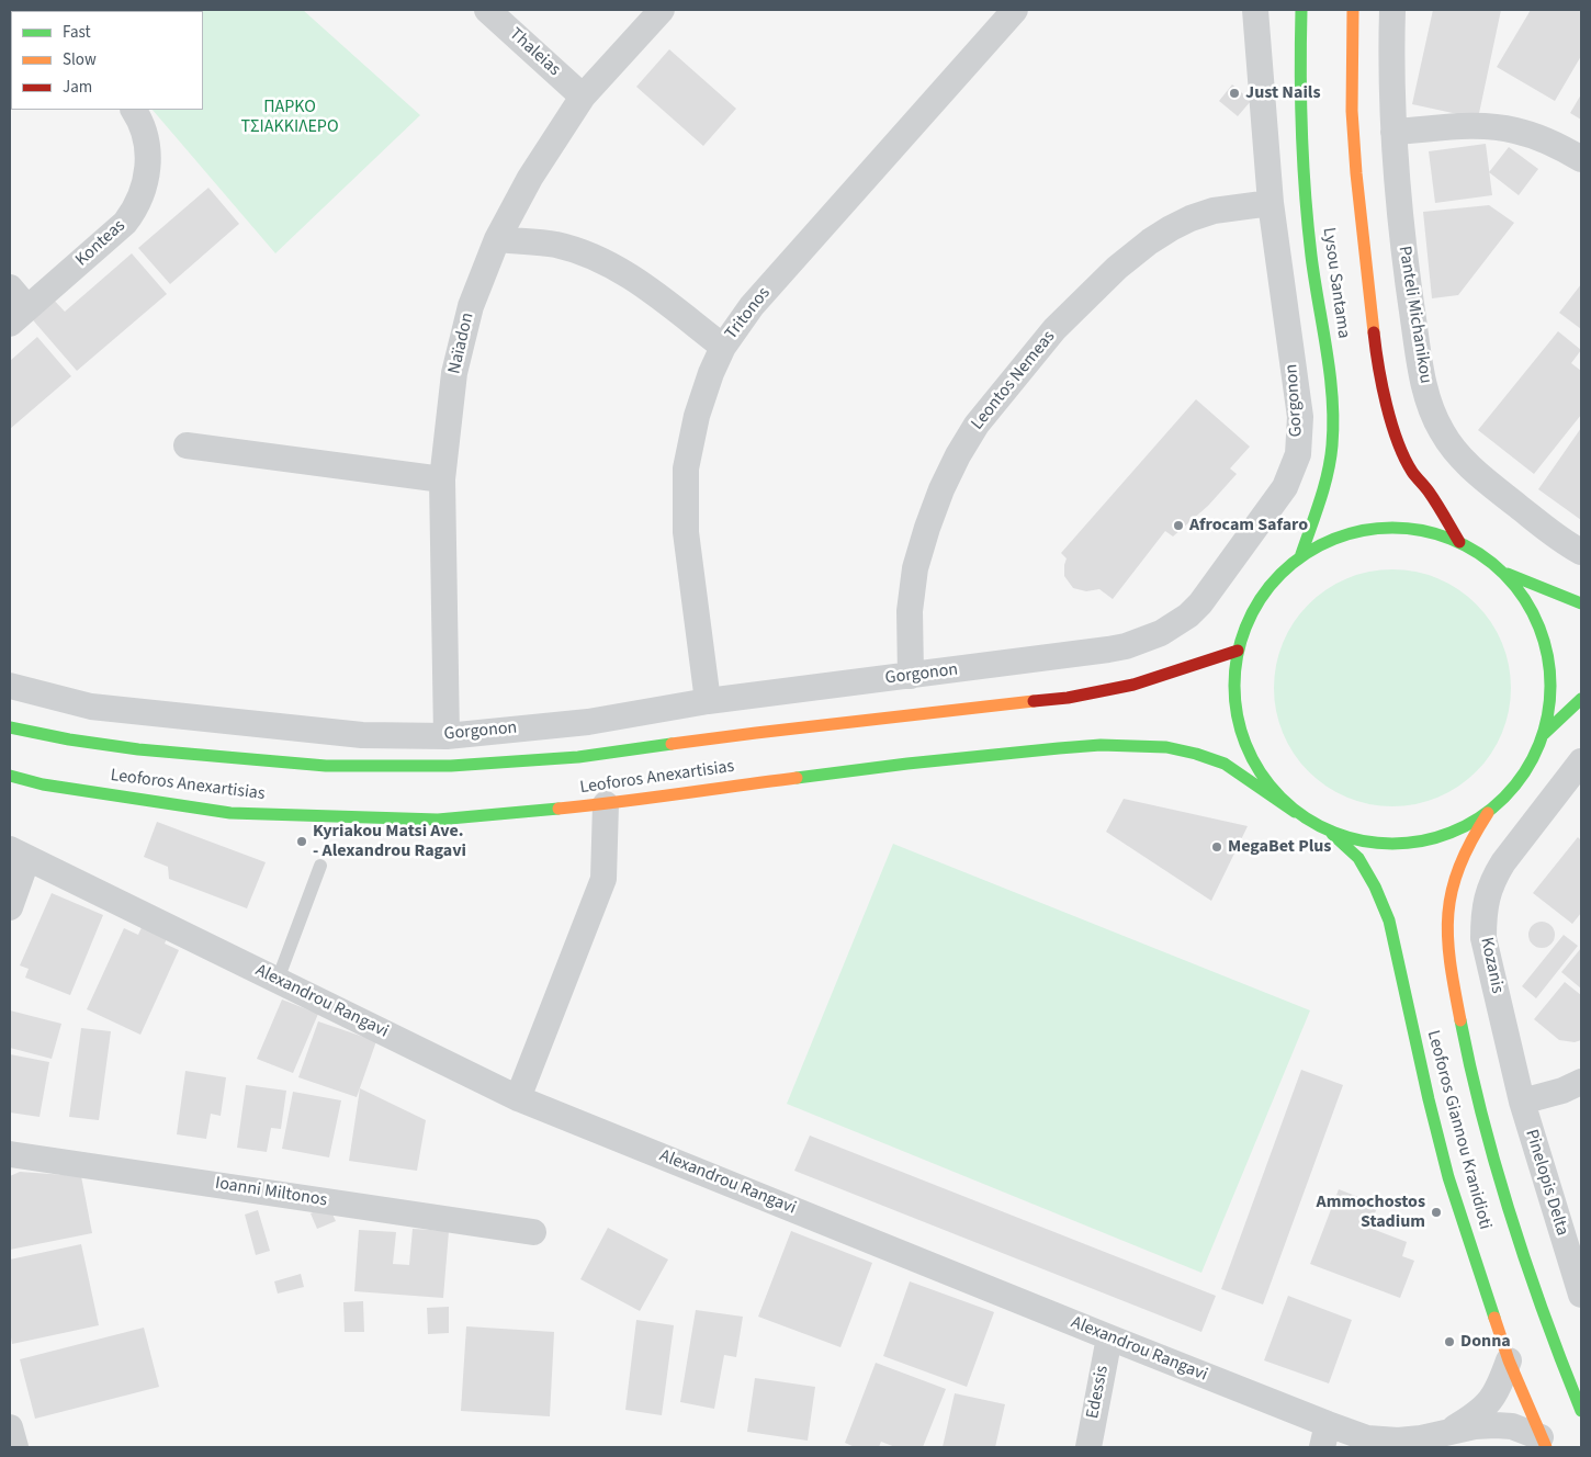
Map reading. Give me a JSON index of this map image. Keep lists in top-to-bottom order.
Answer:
{
  "streets": {
    "main road": ["Lysou Santama", "Leoforos Anexartisias", "Leoforos Giannou Kranidioti"],
    "street": [
      "Thaleias",
      "Konteas",
      "Tritonos",
      "Panteli Michanikou",
      "Naïadon",
      "Leontos Nemeas",
      "Gorgonon",
      "Kozanis",
      "Alexandrou Rangavi",
      "Pinelopis Delta",
      "Ioanni Miltonos",
      "Edessis"
    ]
  },
  "crossings": [
    ["Thaleias", "Naïadon"],
    ["Tritonos", "Gorgonon"],
    ["Naïadon", "Gorgonon"],
    ["Leontos Nemeas", "Gorgonon"],
    ["Kozanis", "Pinelopis Delta"],
    ["Alexandrou Rangavi", "Leoforos Giannou Kranidioti"],
    ["Alexandrou Rangavi", "Edessis"]
  ],
  "parks": ["ΠΑΡΚΟ ΤΣΙΑΚΚΙΛΕΡΟ"],
  "places": [
    "Just Nails",
    "Afrocam Safaro",
    "Kyriakou Matsi Ave. - Alexandrou Ragavi",
    "MegaBet Plus",
    "Ammochostos Stadium",
    "Donna"
  ],
  "legend": ["Fast", "Slow", "Jam"]
}
